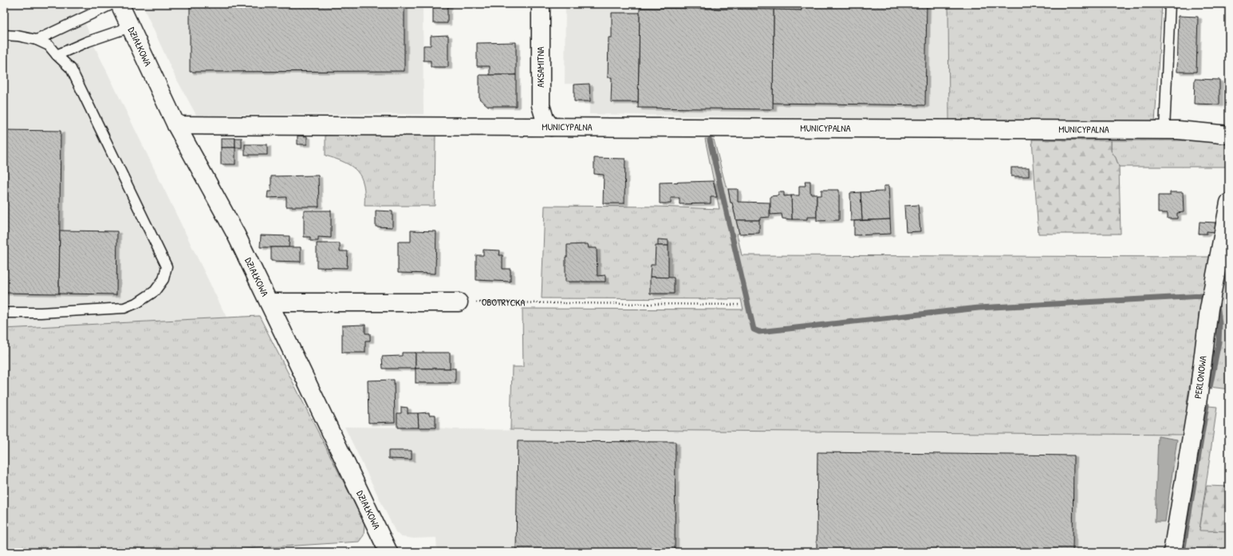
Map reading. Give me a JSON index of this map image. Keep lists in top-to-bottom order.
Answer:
{
  "streets": {
    "street": [
      "DZIAŁKOWA",
      "AKSAMITNA",
      "MUNICYPALNA",
      "PERLONOWA"
    ],
    "path": ["OBOTRYCKA"]
  },
  "crossings": [
    ["DZIAŁKOWA", "MUNICYPALNA"],
    ["AKSAMITNA", "MUNICYPALNA"]
  ]
}
